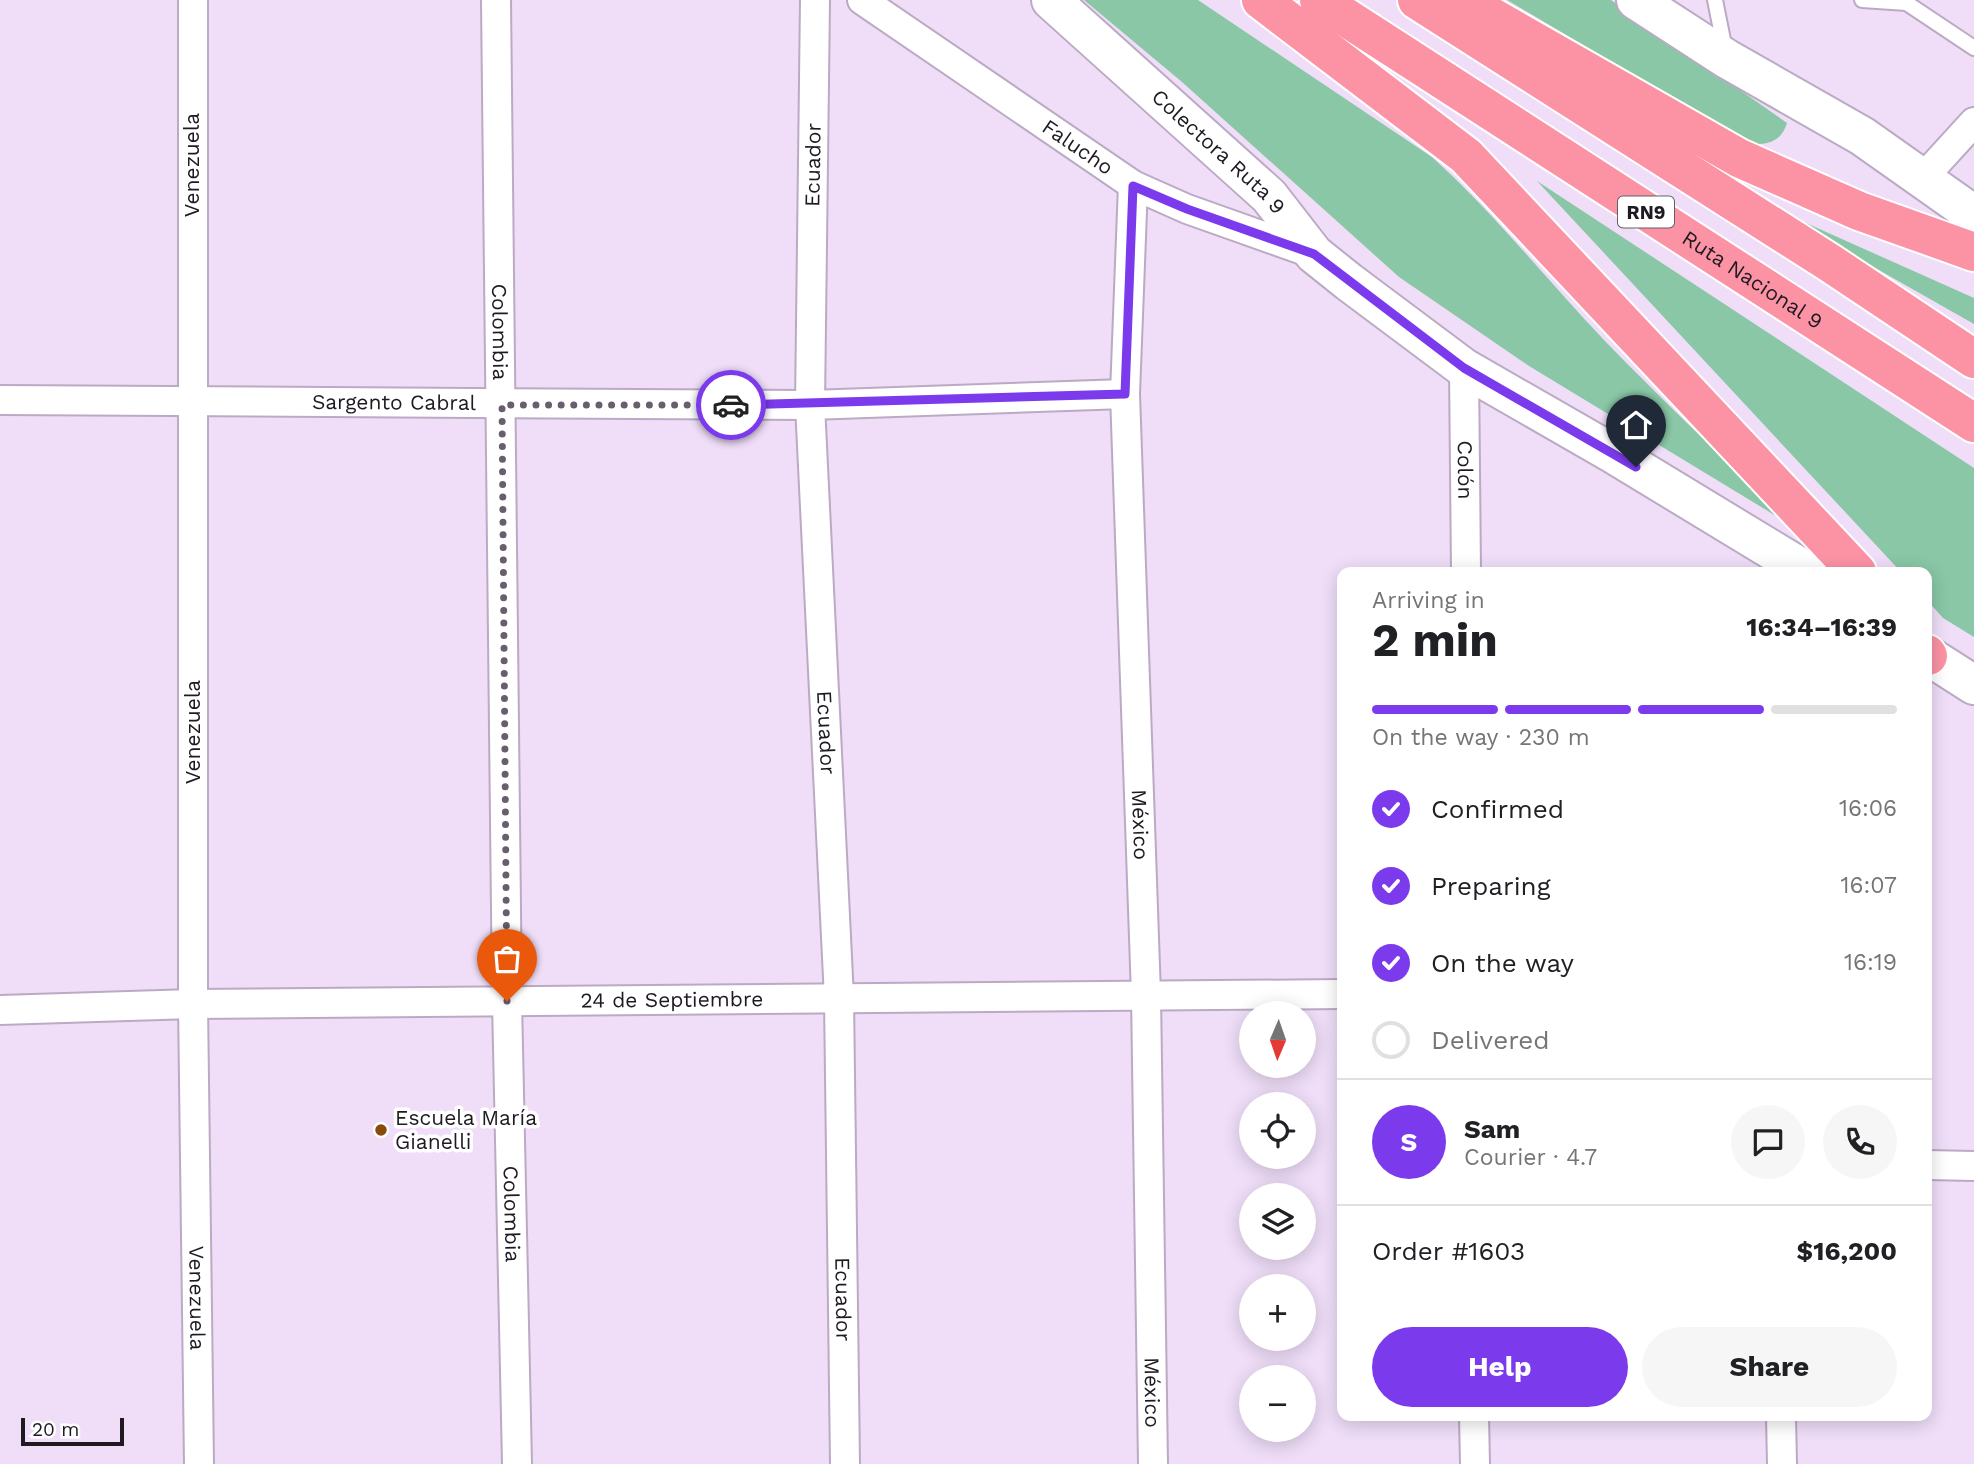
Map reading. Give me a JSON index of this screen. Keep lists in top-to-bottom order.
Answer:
{
  "streets": {
    "highway": ["RN9", "Ruta Nacional 9"],
    "street": [
      "Falucho",
      "Colectora Ruta 9",
      "Venezuela",
      "Ecuador",
      "Colombia",
      "Sargento Cabral",
      "Colón",
      "México",
      "24 de Septiembre"
    ]
  },
  "crossings": [
    ["Falucho", "Colectora Ruta 9"],
    ["Falucho", "México"],
    ["Colectora Ruta 9", "Colón"],
    ["Venezuela", "Sargento Cabral"],
    ["Venezuela", "24 de Septiembre"],
    ["Ecuador", "Sargento Cabral"],
    ["Ecuador", "24 de Septiembre"],
    ["Colombia", "Sargento Cabral"],
    ["Colombia", "24 de Septiembre"],
    ["Sargento Cabral", "México"],
    ["México", "24 de Septiembre"]
  ],
  "places": ["Escuela María Gianelli"],
  "scale_bar": "20 m",
  "north": "bottom",
  "page": {
    "heading": ["2 min", "Arriving in", "16:34–16:39"],
    "panel": [
      "Sam",
      "Courier · 4.7",
      "Order #1603",
      "$16,200"
    ],
    "bar": "On the way · 230 m",
    "list": [
      ["Confirmed", "16:06"],
      ["Preparing", "16:07"],
      ["On the way", "16:19"],
      "Delivered"
    ],
    "map_buttons": ["+", "−"],
    "round": "S",
    "buttons": ["Help", "Share"],
    "scale": "20 m"
  }
}
